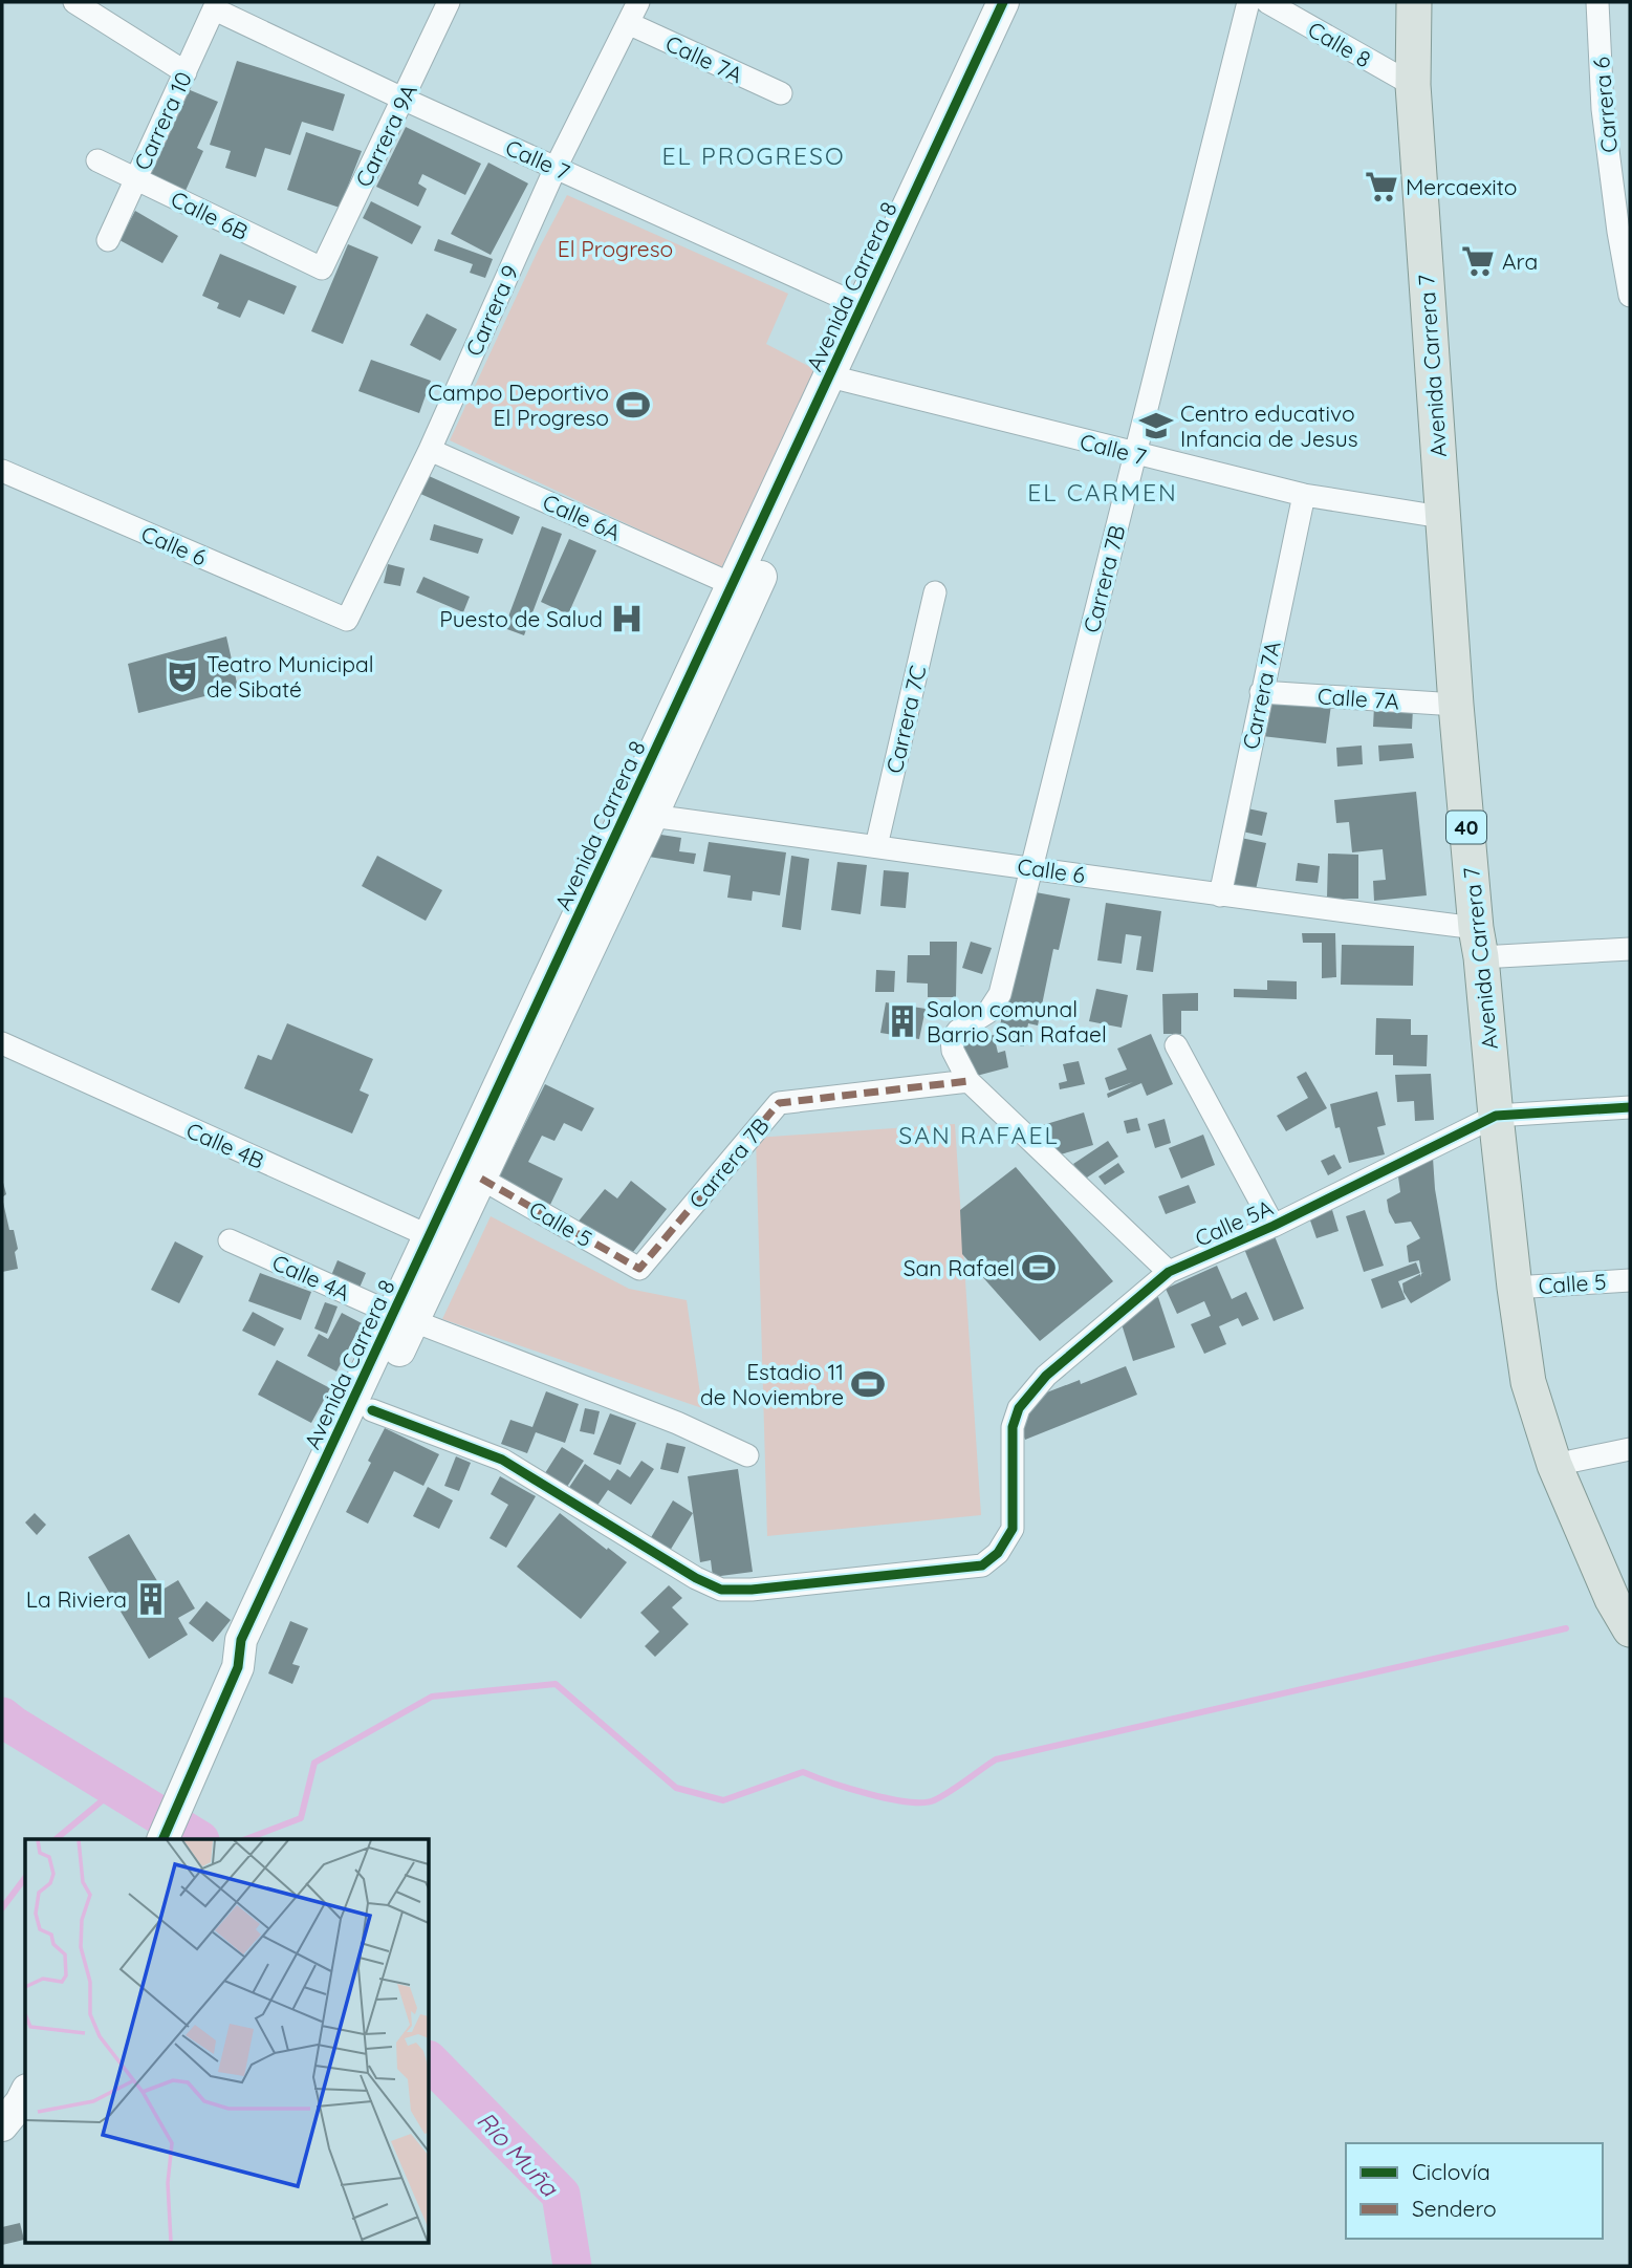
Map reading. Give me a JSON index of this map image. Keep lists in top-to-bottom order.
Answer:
{
  "streets": {
    "main road": ["Avenida Carrera 7", "40"],
    "street": [
      "Calle 8",
      "Calle 7A",
      "Carrera 6",
      "Carrera 10",
      "Carrera 9A",
      "Calle 7",
      "Calle 6B",
      "Avenida Carrera 8",
      "Carrera 9",
      "Calle 6A",
      "Calle 6",
      "Carrera 7B",
      "Carrera 7A",
      "Carrera 7C",
      "Calle 4B",
      "Calle 5A",
      "Calle 5",
      "Calle 4A"
    ]
  },
  "crossings": [
    ["Calle 8", "Avenida Carrera 7"],
    ["Calle 7A", "Carrera 9"],
    ["Calle 7A", "Avenida Carrera 7"],
    ["Calle 7A", "Carrera 7A"],
    ["Carrera 10", "Calle 7"],
    ["Carrera 10", "Calle 6B"],
    ["Carrera 9A", "Calle 7"],
    ["Carrera 9A", "Calle 6B"],
    ["Calle 7", "Avenida Carrera 8"],
    ["Calle 7", "Carrera 9"],
    ["Calle 7", "Avenida Carrera 7"],
    ["Calle 7", "Carrera 7B"],
    ["Calle 7", "Carrera 7A"],
    ["Avenida Carrera 8", "Calle 6A"],
    ["Avenida Carrera 8", "Calle 6"],
    ["Avenida Carrera 8", "Calle 4B"],
    ["Avenida Carrera 8", "Calle 5A"],
    ["Avenida Carrera 8", "Calle 5"],
    ["Avenida Carrera 8", "Calle 4A"],
    ["Carrera 9", "Calle 6A"],
    ["Carrera 9", "Calle 6"],
    ["Avenida Carrera 7", "Calle 6"],
    ["Avenida Carrera 7", "Calle 5A"],
    ["Avenida Carrera 7", "Calle 5"],
    ["Calle 6", "Carrera 7B"],
    ["Calle 6", "Carrera 7A"],
    ["Calle 6", "Carrera 7C"],
    ["Carrera 7B", "Calle 5"]
  ],
  "districts": ["EL PROGRESO", "EL CARMEN", "SAN RAFAEL"],
  "water": ["Río Muña"],
  "parks": ["El Progreso"],
  "places": {
    "supermarket": ["Mercaexito", "Ara"],
    "sports": ["Campo Deportivo El Progreso", "San Rafael", "Estadio 11 de Noviembre"],
    "school or university": ["Centro educativo Infancia de Jesus"],
    "hospital": ["Puesto de Salud"],
    "theatre": ["Teatro Municipal de Sibaté"],
    "building": ["Salon comunal Barrio San Rafael", "La Riviera"]
  },
  "legend": ["Ciclovía", "Sendero"]
}
